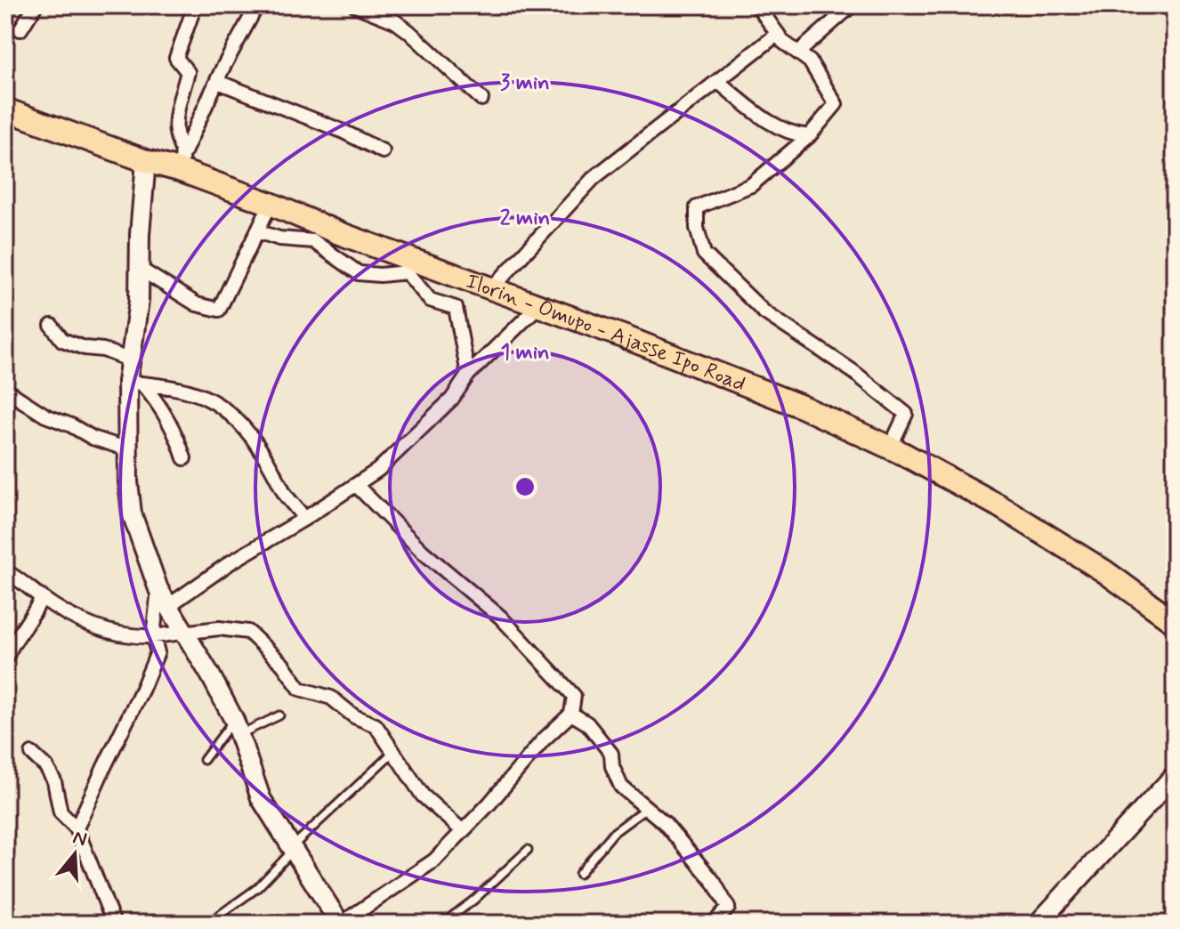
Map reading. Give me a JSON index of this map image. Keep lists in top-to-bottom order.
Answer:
{
  "streets": {
    "highway": ["Ilorin - Omupo - Ajasse Ipo Road"]
  },
  "north": "top",
  "rings": ["3 min", "2 min", "1 min"]
}
